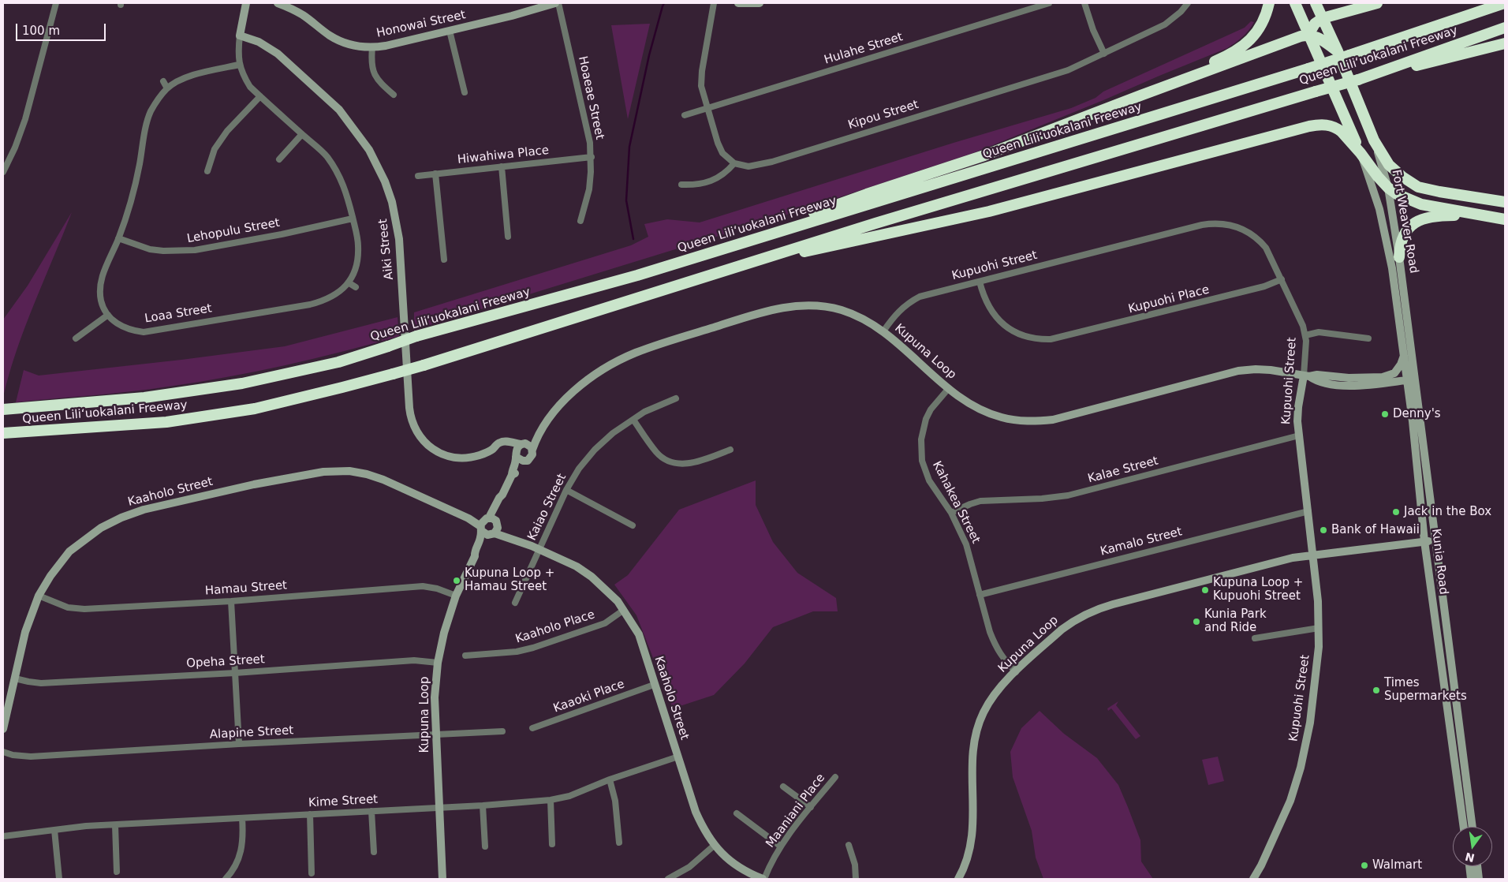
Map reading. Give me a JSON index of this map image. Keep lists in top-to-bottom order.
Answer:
{
  "streets": {
    "highway": ["Queen Liliʻuokalani Freeway", "Fort Weaver Road"],
    "street": [
      "Honowai Street",
      "Hulahe Street",
      "Hoaeae Street",
      "Kipou Street",
      "Hiwahiwa Place",
      "Lehopulu Street",
      "Aiki Street",
      "Kupuohi Street",
      "Kupuohi Place",
      "Loaa Street",
      "Kupuna Loop",
      "Kalae Street",
      "Kaaholo Street",
      "Kahakea Street",
      "Kaiao Street",
      "Kamalo Street",
      "Kunia Road",
      "Hamau Street",
      "Kaaholo Place",
      "Opeha Street",
      "Kaaoki Place",
      "Alapine Street",
      "Kime Street",
      "Maaniani Place"
    ]
  },
  "crossings": [
    ["Hoaeae Street", "Hiwahiwa Place"],
    ["Fort Weaver Road", "Kunia Road"],
    ["Lehopulu Street", "Loaa Street"],
    ["Kupuohi Street", "Kupuohi Place"],
    ["Kupuohi Street", "Kupuna Loop"],
    ["Kupuohi Street", "Kalae Street"],
    ["Kupuohi Street", "Kamalo Street"],
    ["Kupuna Loop", "Kaaholo Street"],
    ["Kupuna Loop", "Kahakea Street"],
    ["Kupuna Loop", "Kunia Road"],
    ["Kupuna Loop", "Hamau Street"],
    ["Kupuna Loop", "Opeha Street"],
    ["Kupuna Loop", "Alapine Street"],
    ["Kupuna Loop", "Kime Street"],
    ["Kalae Street", "Kahakea Street"],
    ["Kaaholo Street", "Kaiao Street"],
    ["Kaaholo Street", "Hamau Street"],
    ["Kaaholo Street", "Kaaholo Place"],
    ["Kaaholo Street", "Opeha Street"],
    ["Kaaholo Street", "Kaaoki Place"],
    ["Kaaholo Street", "Kime Street"],
    ["Kaaholo Street", "Maaniani Place"],
    ["Kahakea Street", "Kamalo Street"]
  ],
  "places": [
    "Denny's",
    "Jack in the Box",
    "Bank of Hawaii",
    "Kupuna Loop + Hamau Street",
    "Kupuna Loop + Kupuohi Street",
    "Kunia Park and Ride",
    "Times Supermarkets",
    "Walmart"
  ],
  "scale_bar": "100 m",
  "north": "bottom"
}
